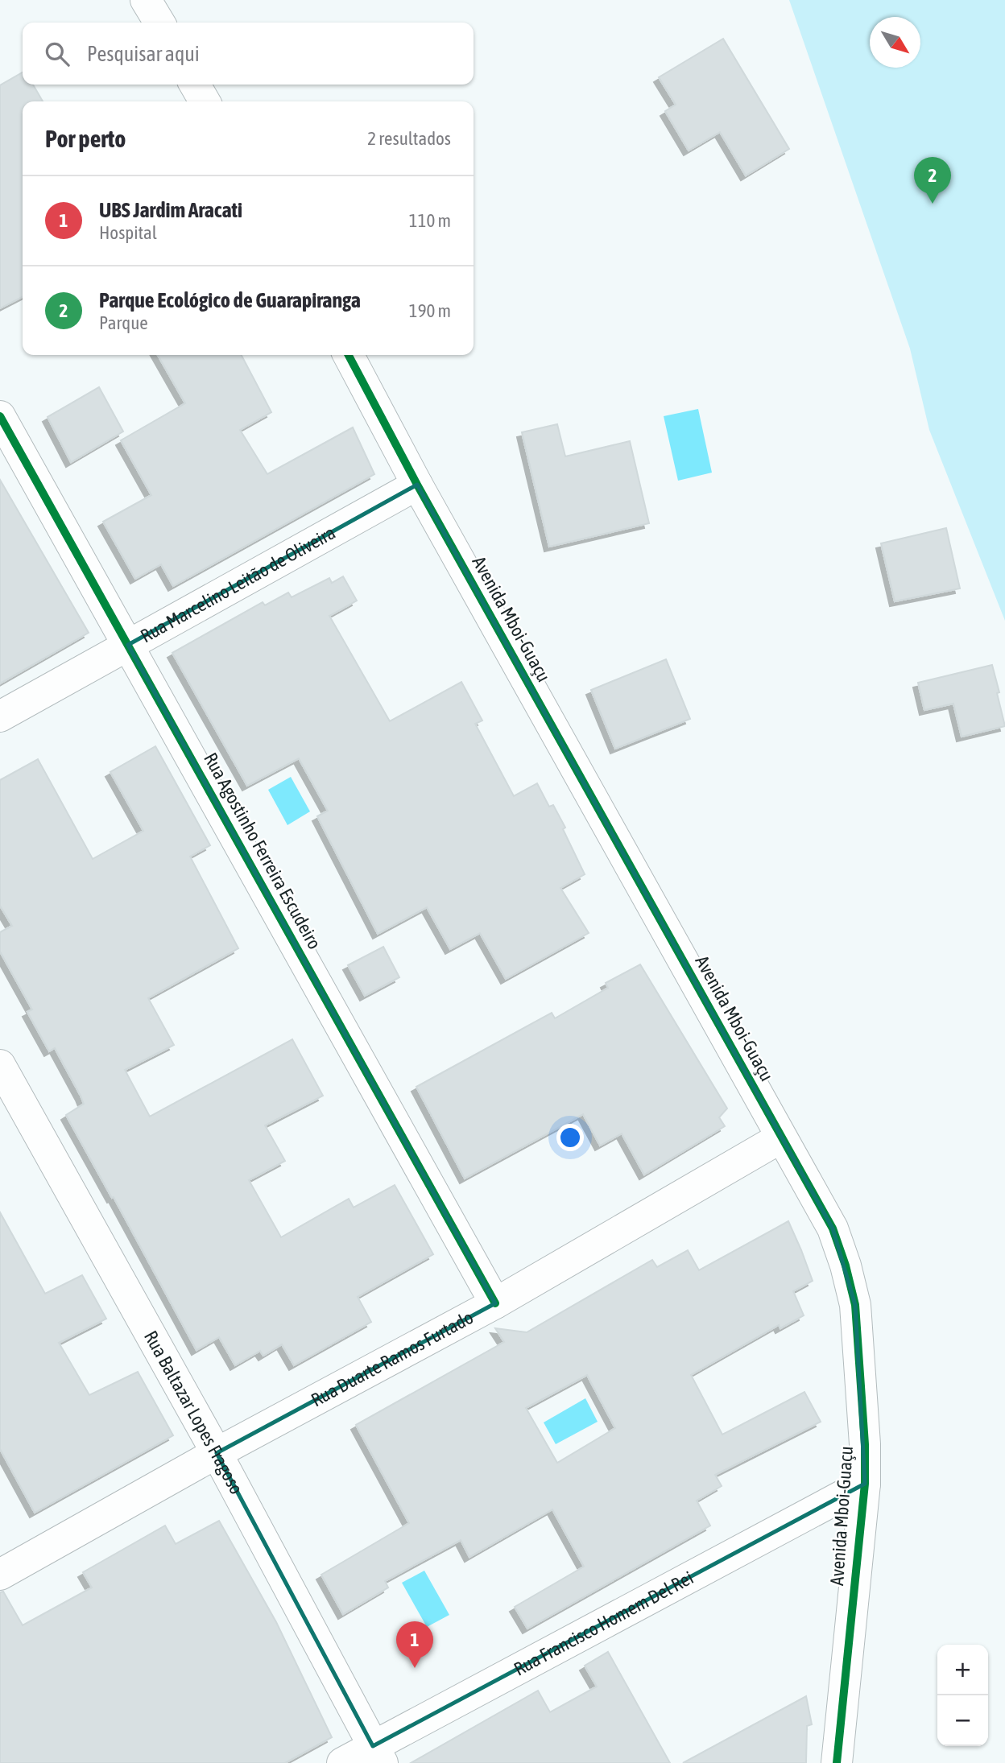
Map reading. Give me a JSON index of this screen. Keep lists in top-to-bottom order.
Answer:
{
  "streets": {
    "street": [
      "Rua Marcelino Leitão de Oliveira",
      "Avenida Mboi-Guaçu",
      "Rua Agostinho Ferreira Escudeiro",
      "Rua Duarte Ramos Furtado",
      "Rua Baltazar Lopes Fragoso",
      "Rua Francisco Homem Del Rei"
    ]
  },
  "crossings": [
    ["Rua Marcelino Leitão de Oliveira", "Avenida Mboi-Guaçu"],
    ["Rua Marcelino Leitão de Oliveira", "Rua Agostinho Ferreira Escudeiro"],
    ["Avenida Mboi-Guaçu", "Rua Duarte Ramos Furtado"],
    ["Avenida Mboi-Guaçu", "Rua Francisco Homem Del Rei"],
    ["Rua Agostinho Ferreira Escudeiro", "Rua Duarte Ramos Furtado"],
    ["Rua Duarte Ramos Furtado", "Rua Baltazar Lopes Fragoso"],
    ["Rua Baltazar Lopes Fragoso", "Rua Francisco Homem Del Rei"]
  ],
  "north": "bottom right",
  "page": {
    "search": "Pesquisar aqui",
    "heading": ["Por perto", "2 resultados"],
    "pins": ["2", "1"],
    "list": [
      {
        "mark": "1",
        "name": "UBS Jardim Aracati",
        "note": "Hospital",
        "value": "110 m"
      },
      {
        "mark": "2",
        "name": "Parque Ecológico de Guarapiranga",
        "note": "Parque",
        "value": "190 m"
      }
    ],
    "map_buttons": ["+", "−"]
  }
}
